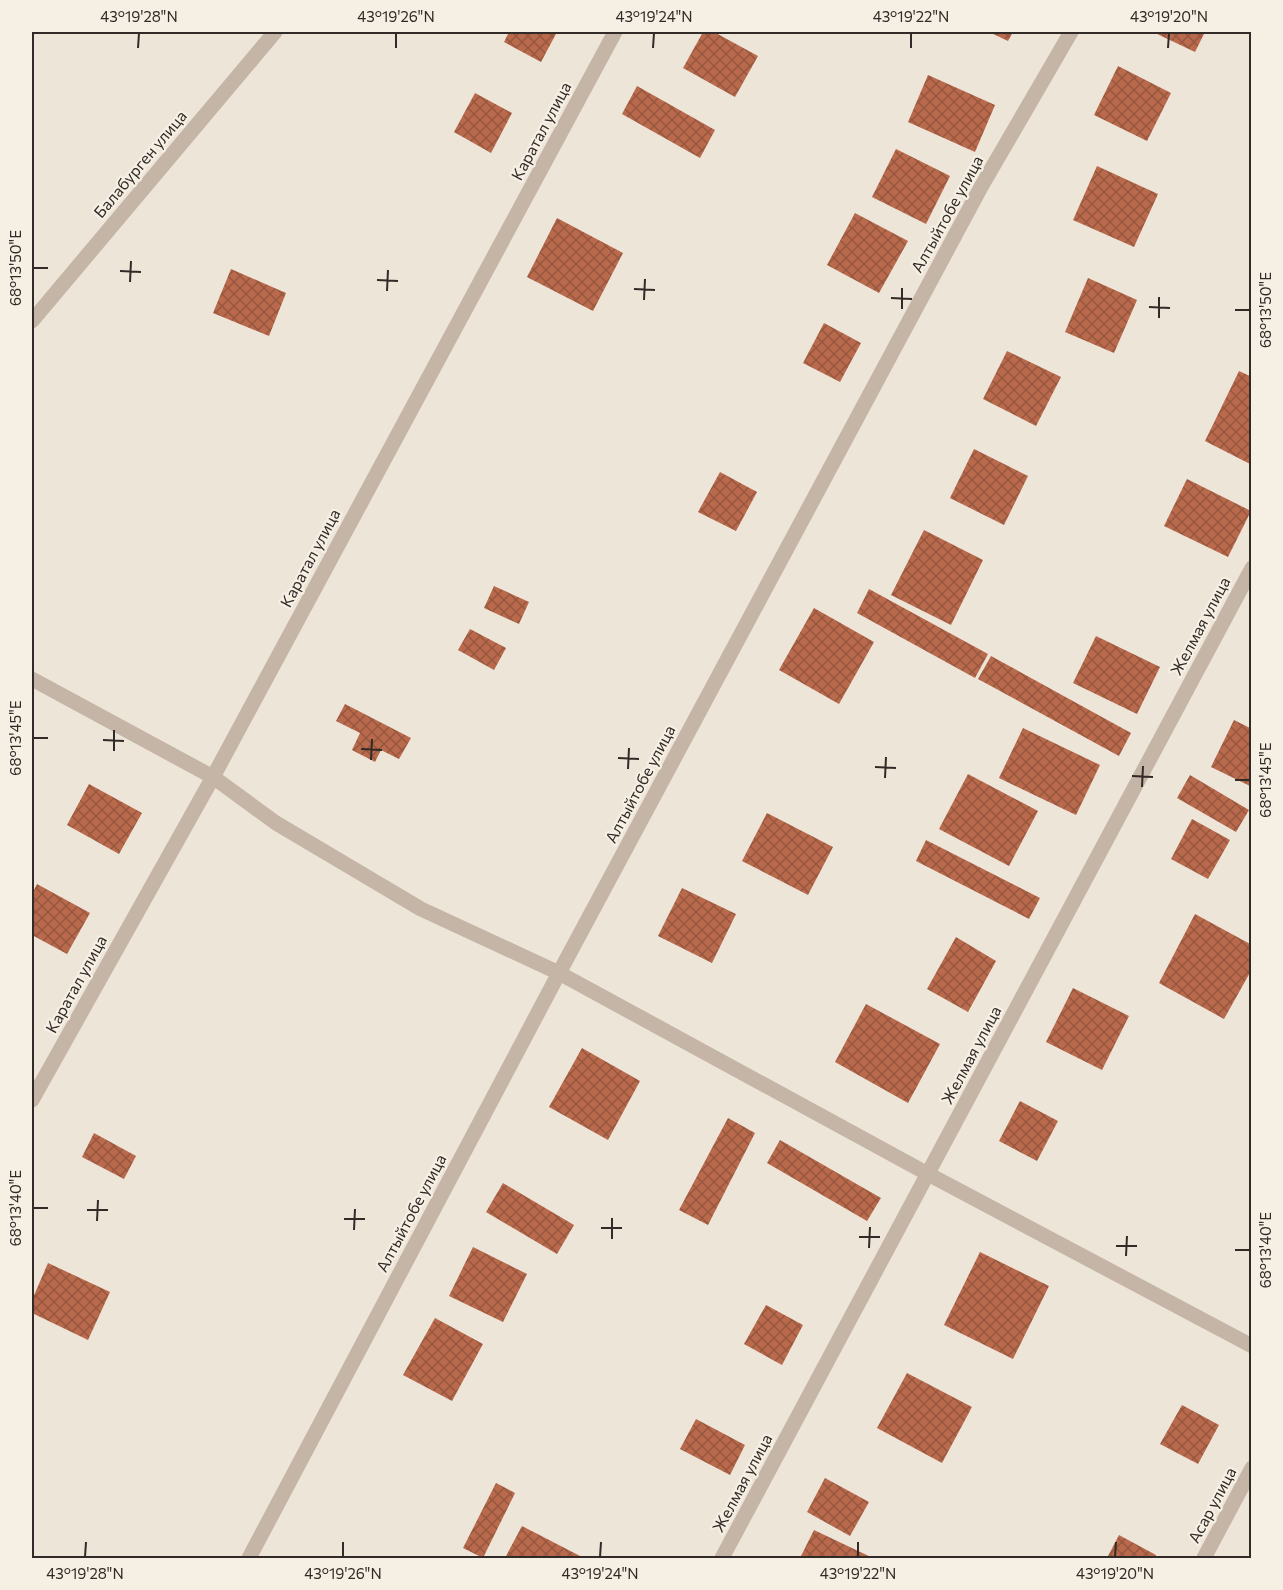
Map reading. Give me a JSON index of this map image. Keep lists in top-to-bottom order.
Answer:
{
  "streets": {
    "street": [
      "Каратал улица",
      "Балабурген улица",
      "Алтыйтобе улица",
      "Желмая улица",
      "Асар улица"
    ]
  },
  "coordinates": [
    "43°19'28\"N",
    "43°19'26\"N",
    "43°19'24\"N",
    "43°19'22\"N",
    "43°19'20\"N",
    "68°13'50\"E",
    "68°13'45\"E",
    "68°13'40\"E"
  ]
}
